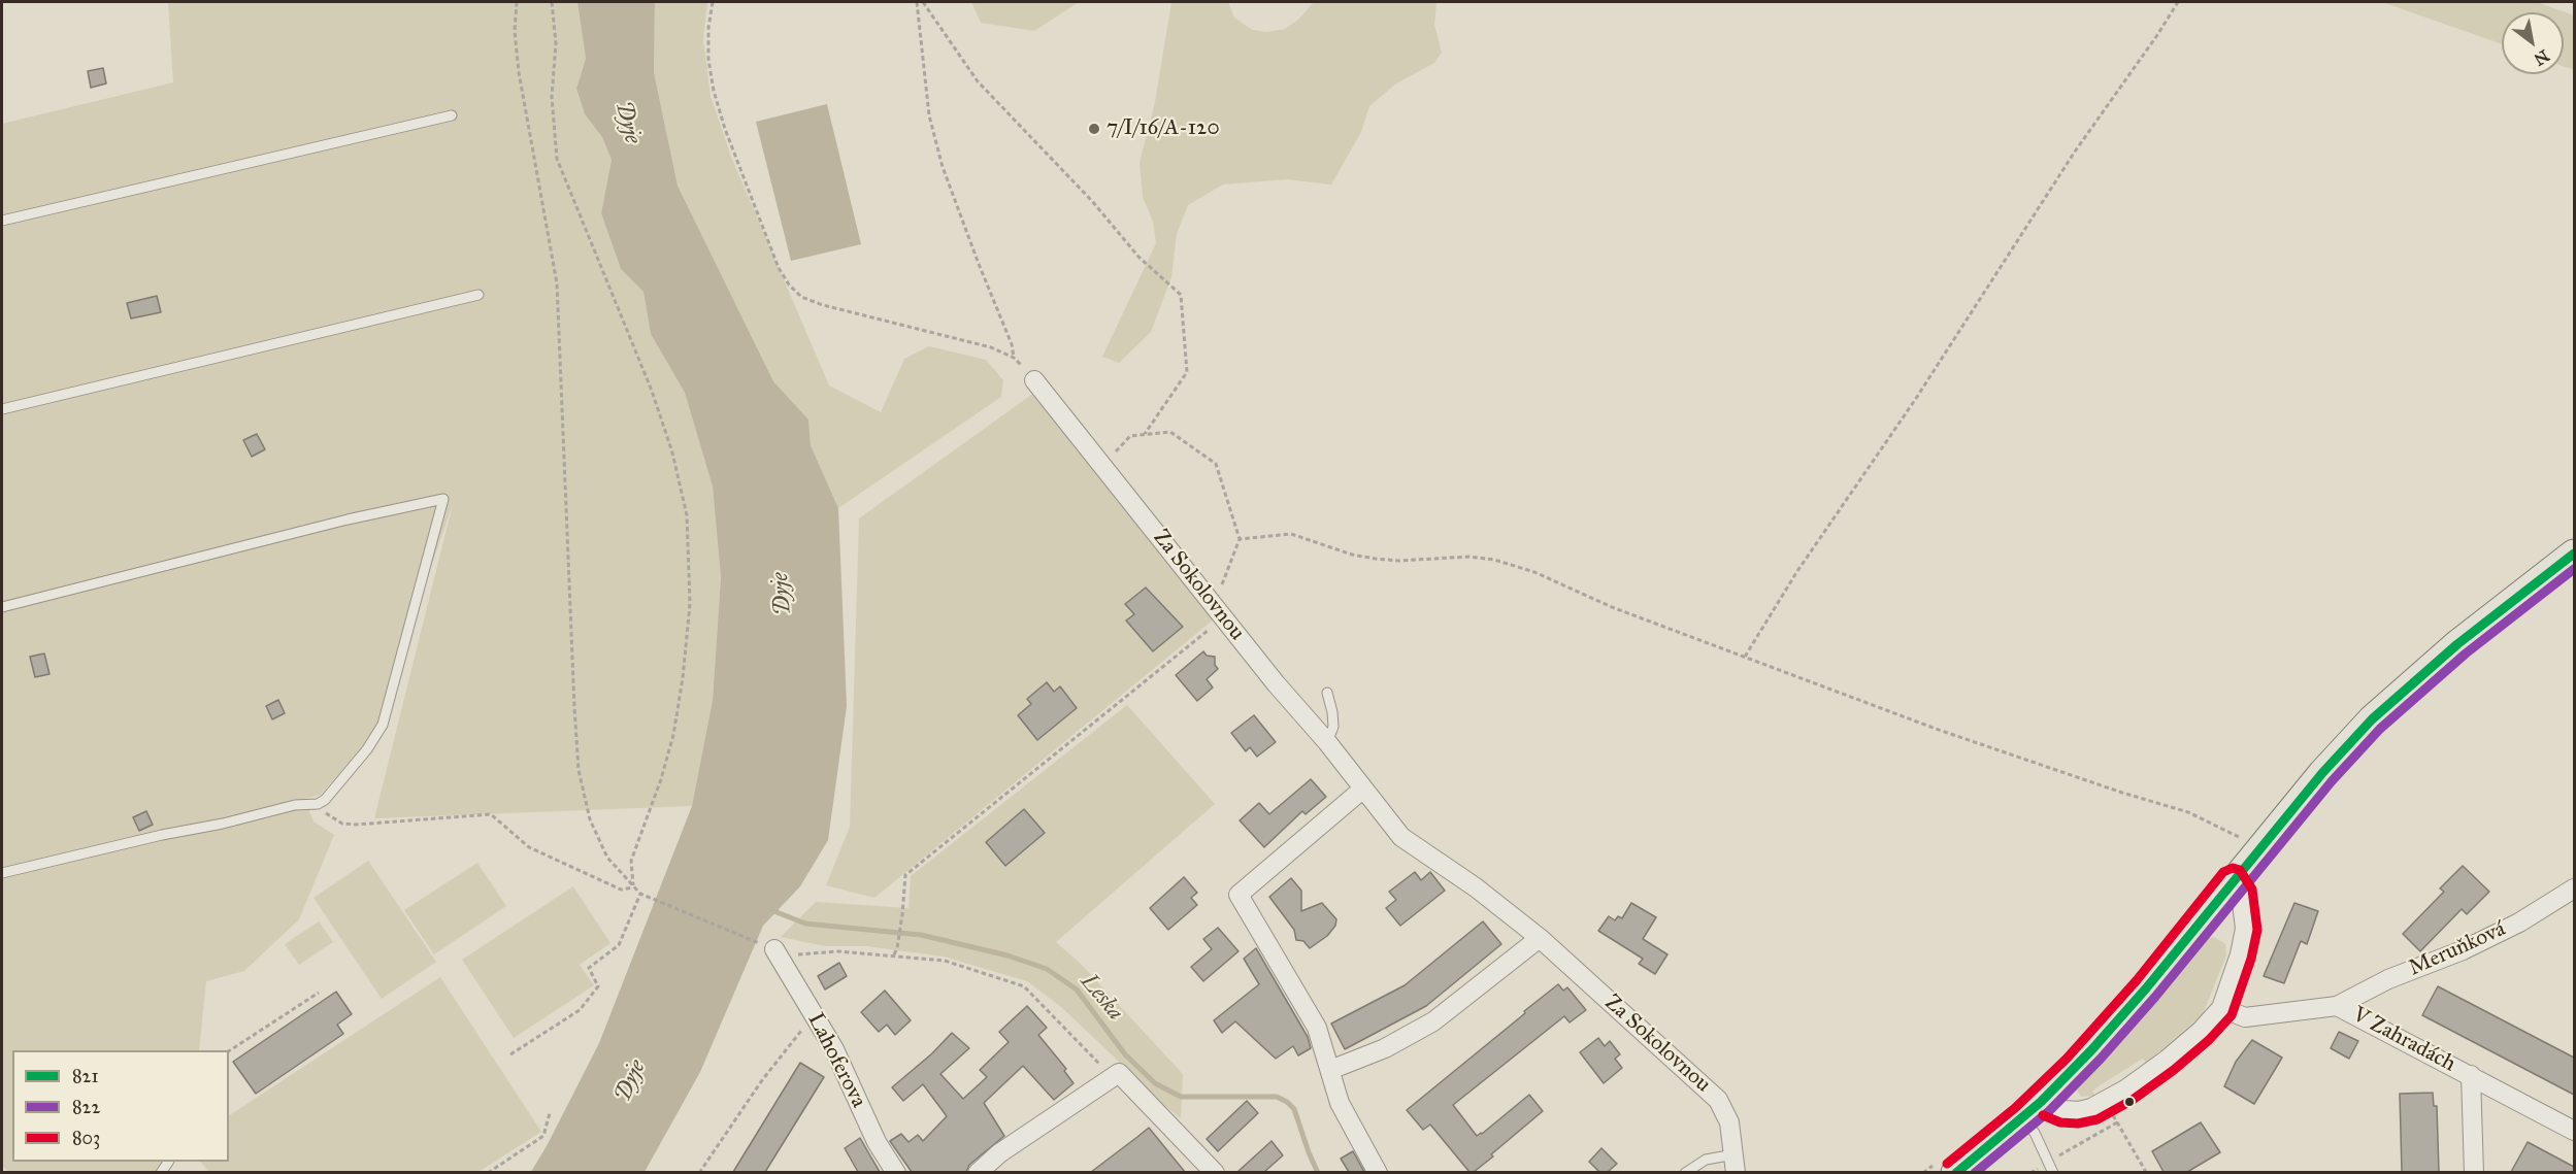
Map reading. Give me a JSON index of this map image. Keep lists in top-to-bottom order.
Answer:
{
  "streets": {
    "street": [
      "Za Sokolovnou",
      "Meruňková",
      "V Zahradách",
      "Lahoferova"
    ]
  },
  "crossings": [
    ["Meruňková", "V Zahradách"]
  ],
  "water": ["Dyje", "Leska"],
  "places": ["7/I/16/A-120"],
  "lines": ["transit line 821", "transit line 822", "transit line 803"],
  "legend": ["821", "822", "803"],
  "north": "bottom right"
}
